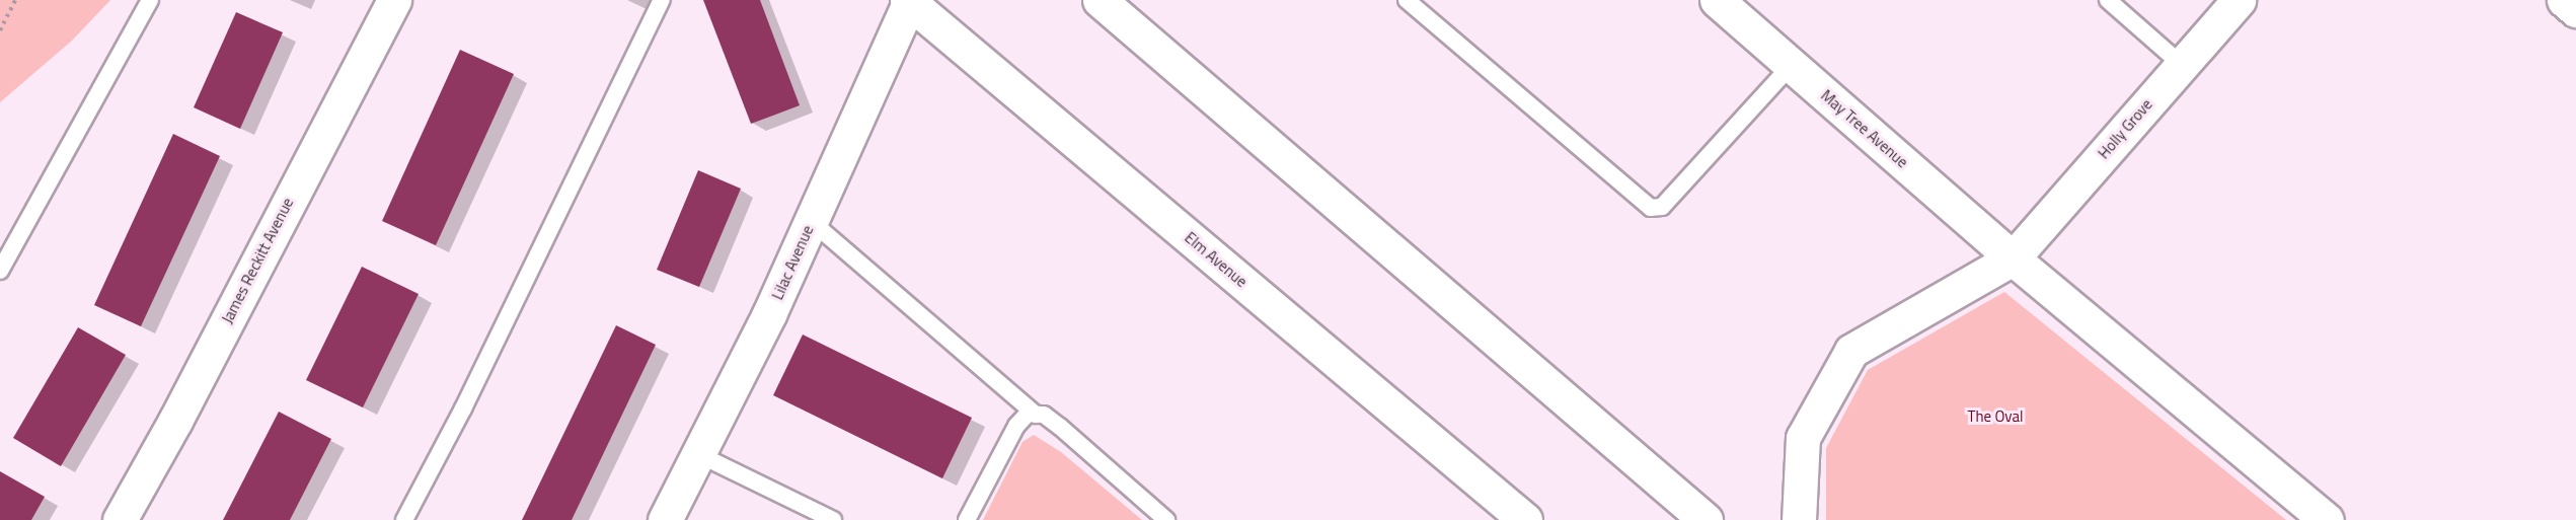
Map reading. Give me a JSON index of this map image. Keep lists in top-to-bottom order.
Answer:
{
  "streets": {
    "street": [
      "May Tree Avenue",
      "Holly Grove",
      "Elm Avenue",
      "James Reckitt Avenue",
      "Lilac Avenue"
    ]
  },
  "crossings": [
    ["May Tree Avenue", "Holly Grove"],
    ["Elm Avenue", "Lilac Avenue"]
  ],
  "parks": ["The Oval"]
}
